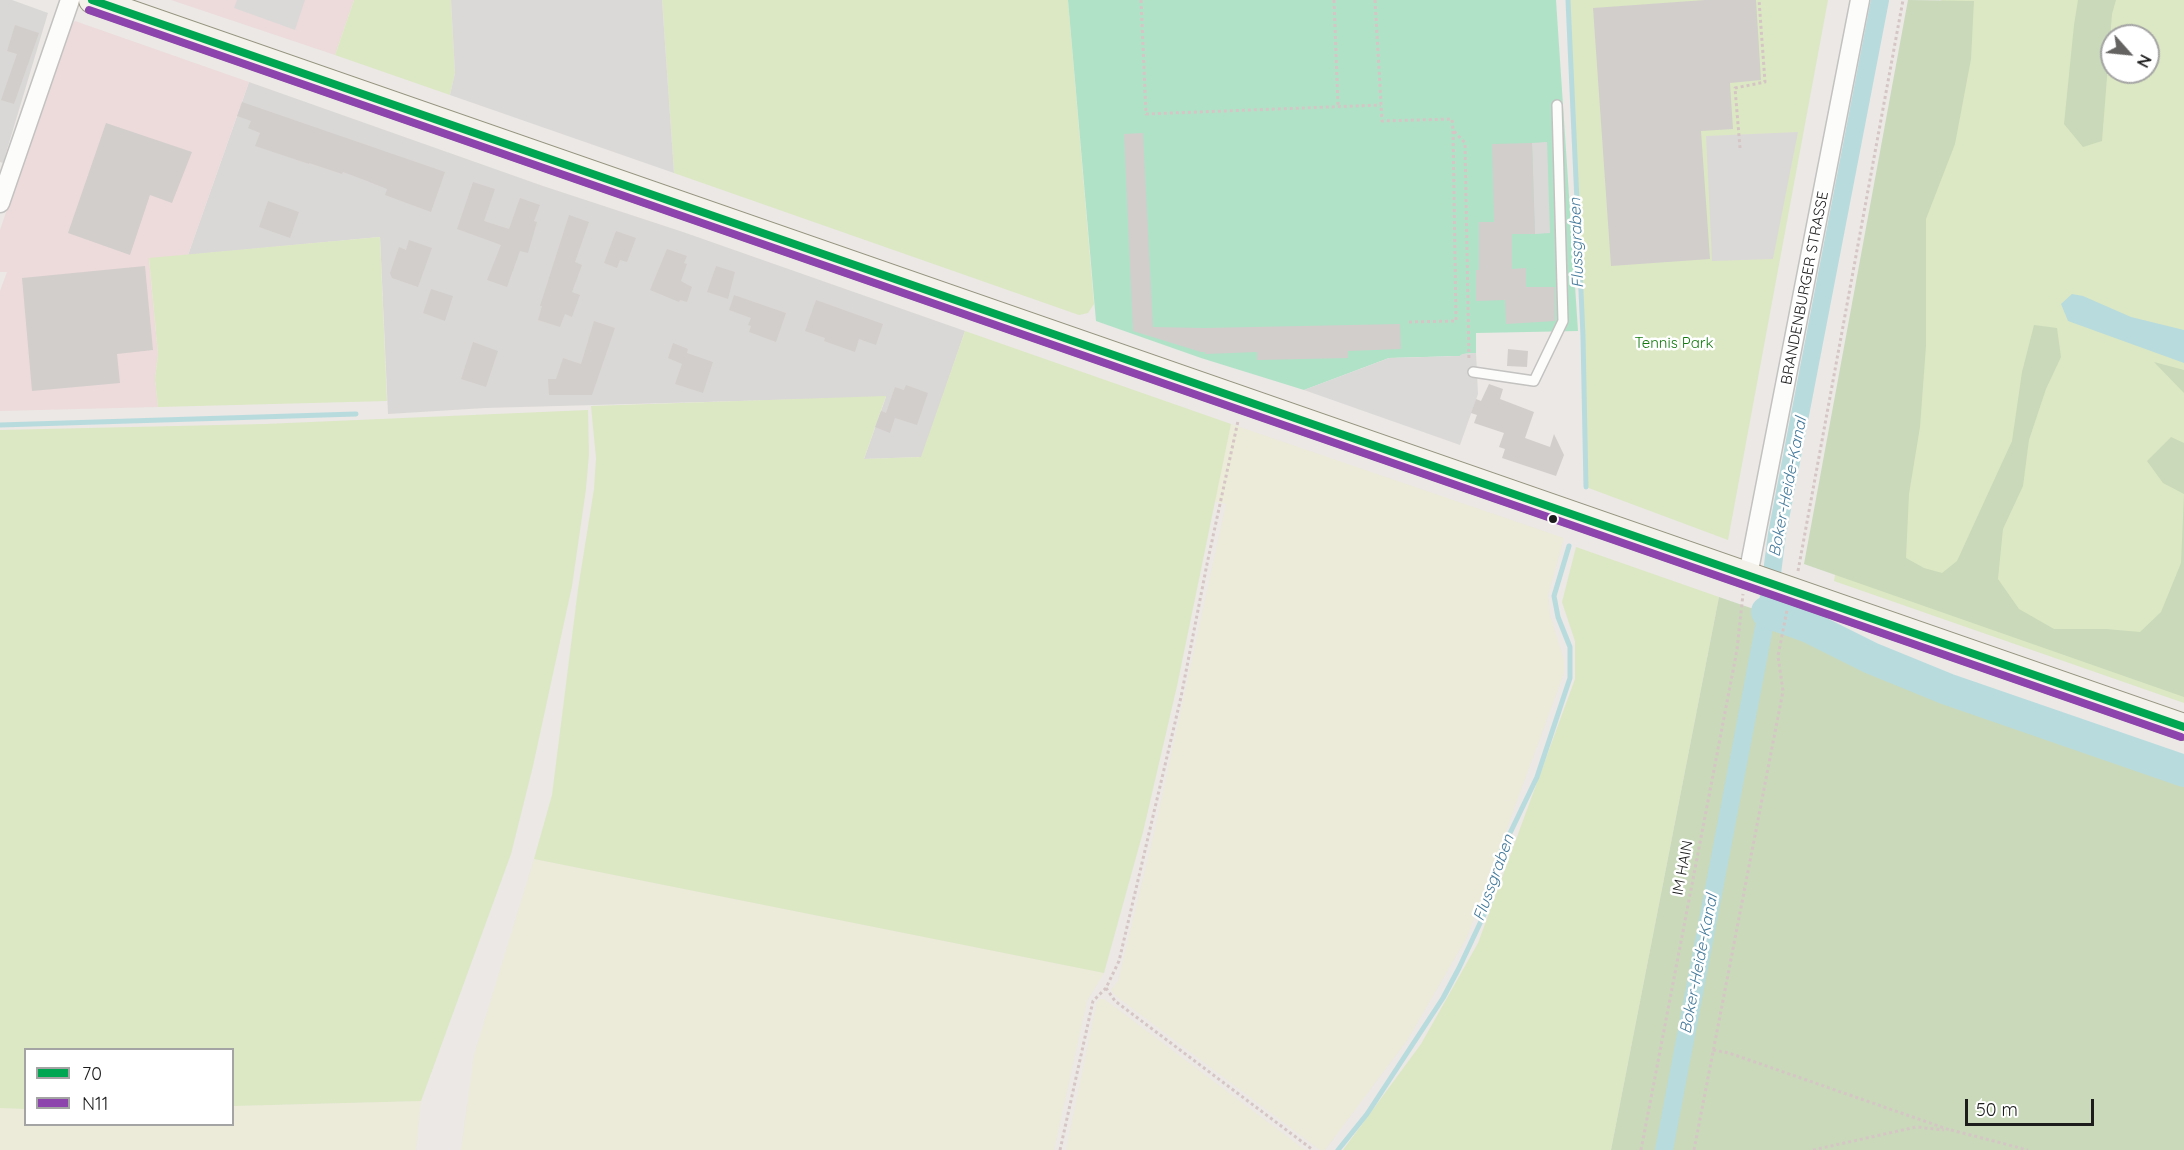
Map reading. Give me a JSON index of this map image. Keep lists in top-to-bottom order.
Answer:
{
  "streets": {
    "street": ["BRANDENBURGER STRASSE"],
    "path": ["IM HAIN"]
  },
  "crossings": [
    ["BRANDENBURGER STRASSE", "IM HAIN"]
  ],
  "water": ["Flussgraben", "Boker-Heide-Kanal"],
  "parks": ["Tennis Park"],
  "lines": ["transit line 70", "transit line N11"],
  "legend": ["70", "N11"],
  "scale_bar": "50 m",
  "north": "bottom right"
}
